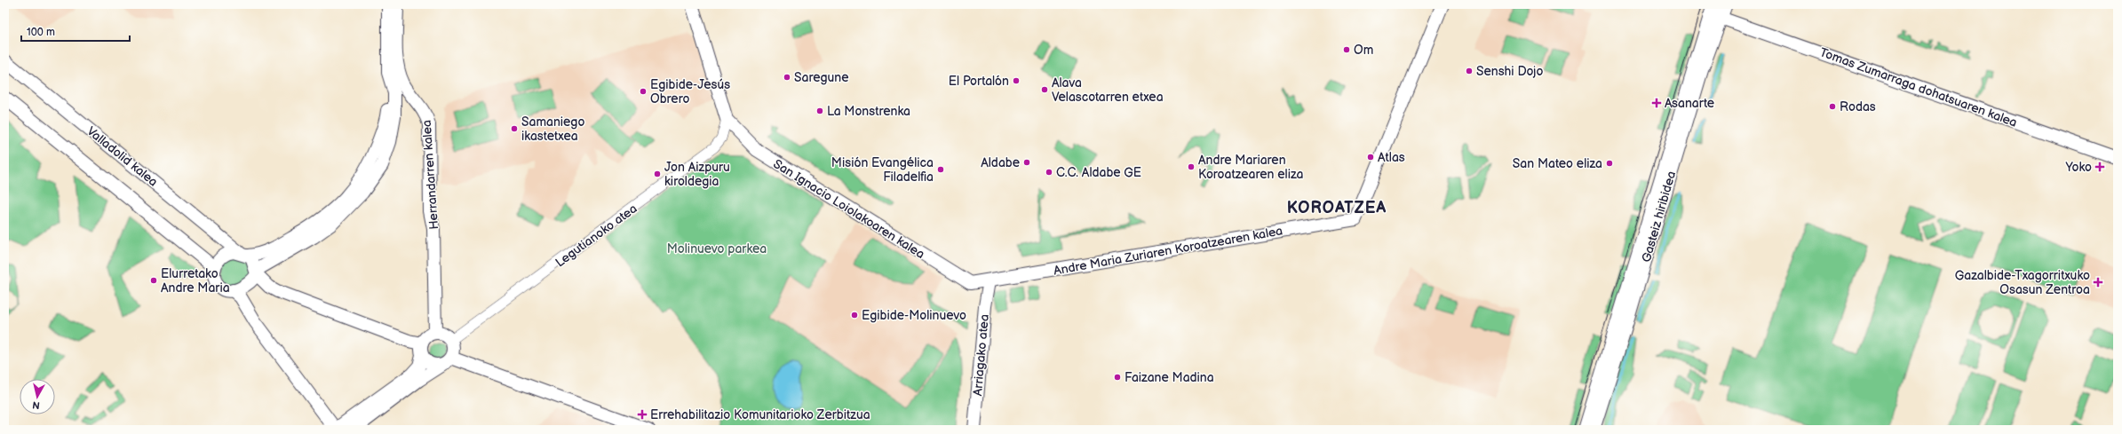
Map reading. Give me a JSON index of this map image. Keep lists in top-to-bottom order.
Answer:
{
  "streets": {
    "main road": [
      "Tomas Zumarraga dohatsuaren kalea",
      "Valladolid kalea",
      "Herrandarren kalea",
      "San Ignacio Loiolakoaren kalea",
      "Gasteiz hiribidea",
      "Andre Maria Zuriaren Koroatzearen kalea",
      "Arriagako atea"
    ],
    "street": ["Legutianoko atea"]
  },
  "crossings": [
    ["Tomas Zumarraga dohatsuaren kalea", "Gasteiz hiribidea"],
    ["Herrandarren kalea", "Legutianoko atea"],
    ["San Ignacio Loiolakoaren kalea", "Legutianoko atea"],
    ["San Ignacio Loiolakoaren kalea", "Andre Maria Zuriaren Koroatzearen kalea"],
    ["San Ignacio Loiolakoaren kalea", "Arriagako atea"],
    ["Andre Maria Zuriaren Koroatzearen kalea", "Arriagako atea"]
  ],
  "districts": ["KOROATZEA"],
  "parks": ["Molinuevo parkea"],
  "places": {
    "other": [
      "Om",
      "Senshi Dojo",
      "Saregune",
      "El Portalón",
      "Alava Velascotarren etxea",
      "Egibide-Jesús Obrero",
      "Rodas",
      "La Monstrenka",
      "Samaniego ikastetxea",
      "Atlas",
      "Aldabe",
      "San Mateo eliza",
      "Andre Mariaren Koroatzearen eliza",
      "Misión Evangélica Filadelfia",
      "C.C. Aldabe GE",
      "Jon Aizpuru kiroldegia",
      "Elurretako Andre Maria",
      "Egibide-Molinuevo",
      "Faizane Madina"
    ],
    "health": [
      "Asanarte",
      "Yoko",
      "Gazalbide-Txagorritxuko Osasun Zentroa",
      "Errehabilitazio Komunitarioko Zerbitzua"
    ]
  },
  "scale_bar": "100 m",
  "north": "bottom"
}
